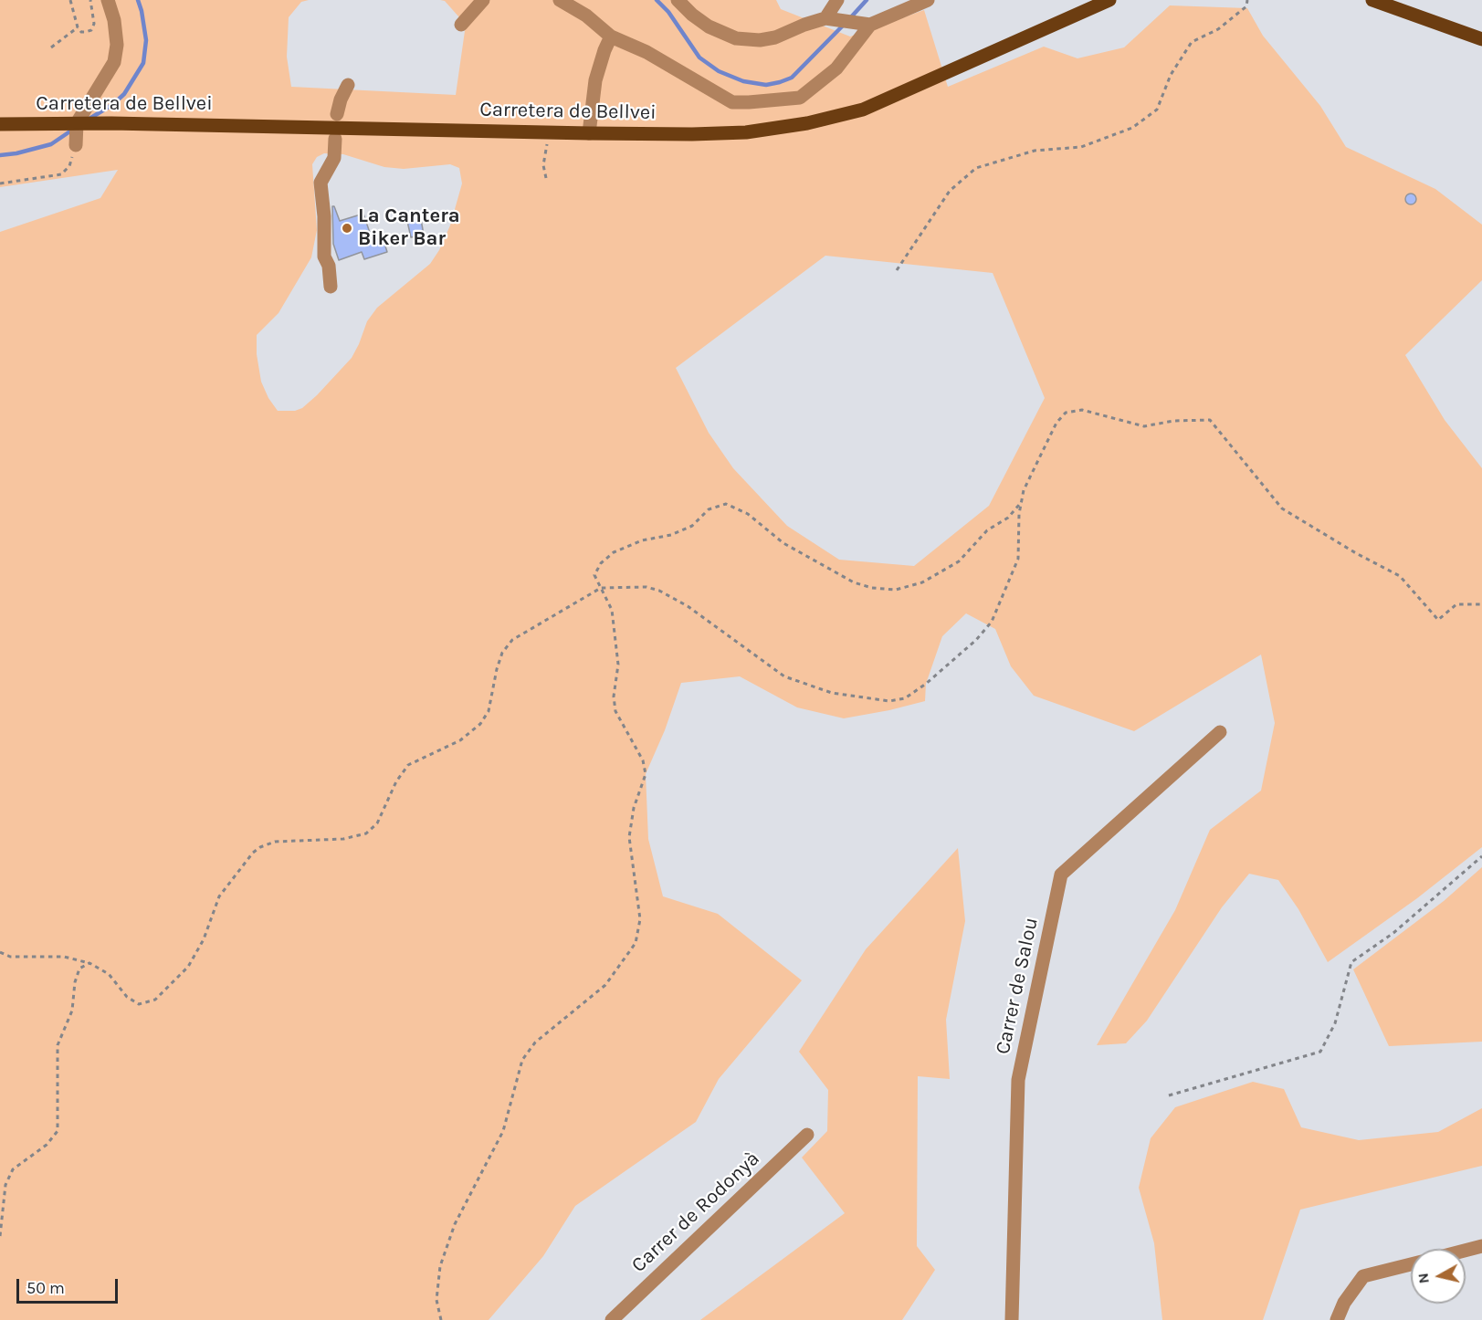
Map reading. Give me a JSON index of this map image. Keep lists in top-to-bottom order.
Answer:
{
  "streets": {
    "main road": ["Carretera de Bellvei"],
    "street": ["Carrer de Salou", "Carrer de Rodonyà"]
  },
  "places": ["La Cantera Biker Bar"],
  "scale_bar": "50 m",
  "north": "left"
}
